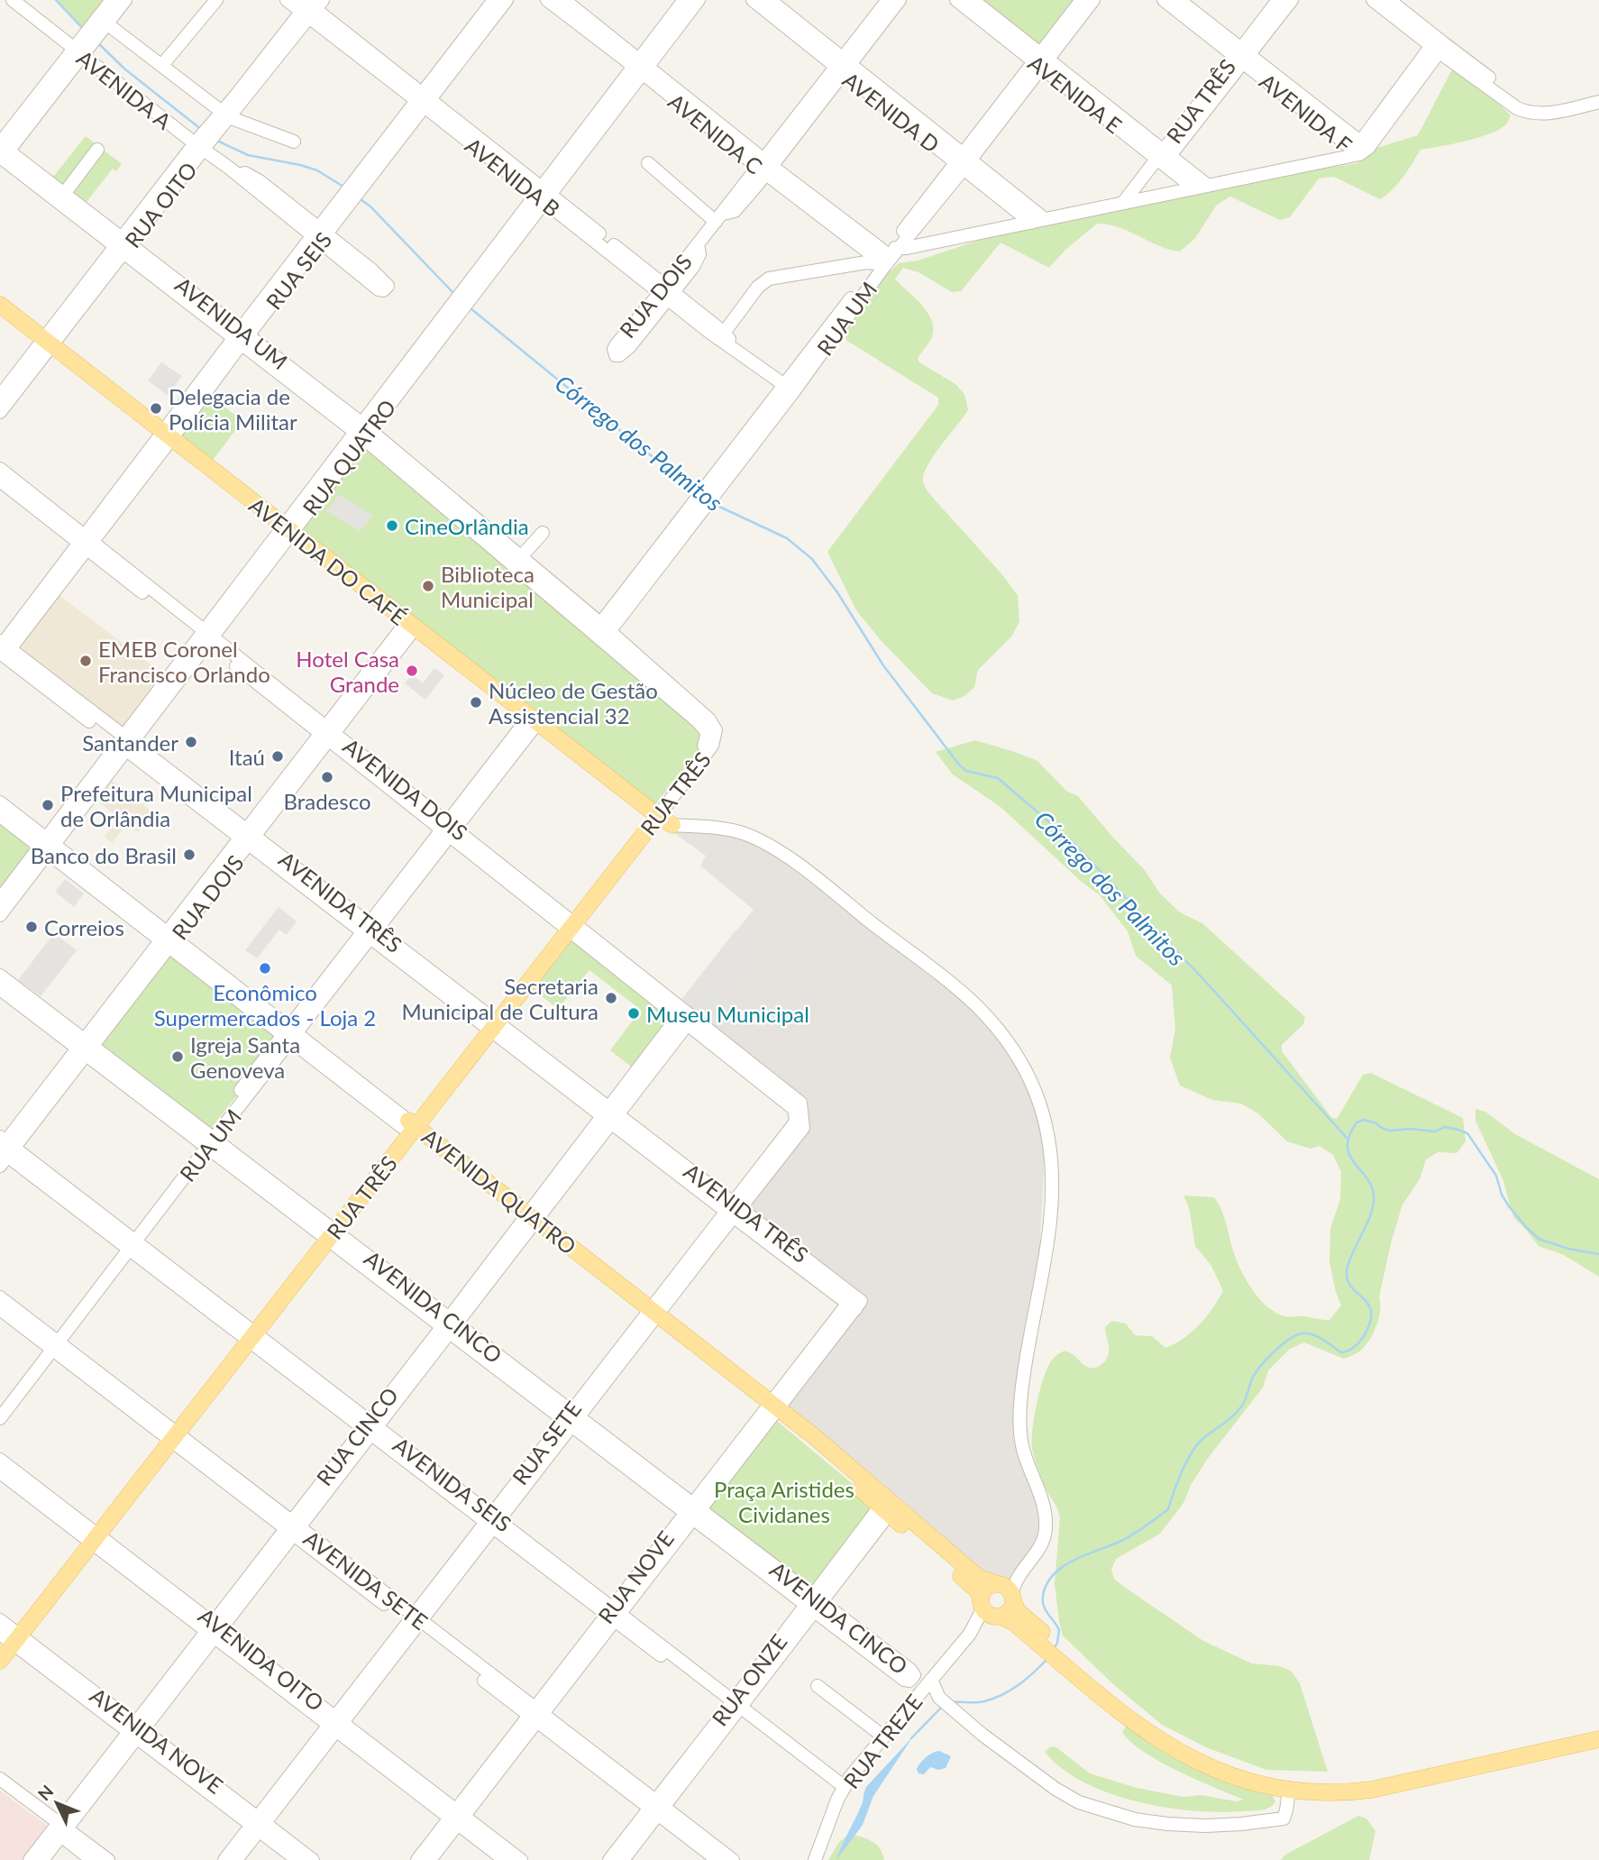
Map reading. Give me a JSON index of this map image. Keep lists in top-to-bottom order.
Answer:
{
  "streets": {
    "main road": ["RUA TRÊS", "AVENIDA DO CAFÉ", "AVENIDA QUATRO"],
    "street": [
      "AVENIDA A",
      "AVENIDA E",
      "AVENIDA D",
      "AVENIDA F",
      "AVENIDA C",
      "AVENIDA B",
      "RUA OITO",
      "RUA SEIS",
      "RUA DOIS",
      "RUA UM",
      "AVENIDA UM",
      "RUA QUATRO",
      "AVENIDA DOIS",
      "AVENIDA TRÊS",
      "AVENIDA CINCO",
      "RUA CINCO",
      "RUA SETE",
      "AVENIDA SEIS",
      "RUA NOVE",
      "AVENIDA SETE",
      "AVENIDA OITO",
      "RUA ONZE",
      "AVENIDA NOVE",
      "RUA TREZE"
    ]
  },
  "crossings": [
    ["AVENIDA A", "RUA OITO"],
    ["AVENIDA A", "RUA SEIS"],
    ["AVENIDA E", "RUA TRÊS"],
    ["AVENIDA E", "RUA UM"],
    ["RUA TRÊS", "AVENIDA F"],
    ["RUA TRÊS", "AVENIDA UM"],
    ["RUA TRÊS", "AVENIDA DO CAFÉ"],
    ["RUA TRÊS", "AVENIDA DOIS"],
    ["RUA TRÊS", "AVENIDA TRÊS"],
    ["RUA TRÊS", "AVENIDA QUATRO"],
    ["RUA TRÊS", "AVENIDA CINCO"],
    ["RUA TRÊS", "AVENIDA SEIS"],
    ["RUA TRÊS", "AVENIDA SETE"],
    ["RUA TRÊS", "AVENIDA OITO"],
    ["RUA TRÊS", "AVENIDA NOVE"],
    ["AVENIDA D", "RUA DOIS"],
    ["AVENIDA D", "RUA UM"],
    ["AVENIDA C", "RUA DOIS"],
    ["AVENIDA C", "RUA UM"],
    ["AVENIDA C", "RUA QUATRO"],
    ["AVENIDA B", "RUA OITO"],
    ["AVENIDA B", "RUA SEIS"],
    ["AVENIDA B", "RUA DOIS"],
    ["AVENIDA B", "RUA UM"],
    ["AVENIDA B", "RUA QUATRO"],
    ["RUA OITO", "AVENIDA UM"],
    ["RUA OITO", "AVENIDA DO CAFÉ"],
    ["RUA SEIS", "AVENIDA UM"],
    ["RUA SEIS", "AVENIDA DO CAFÉ"],
    ["RUA SEIS", "AVENIDA DOIS"],
    ["RUA SEIS", "AVENIDA TRÊS"],
    ["RUA DOIS", "AVENIDA DO CAFÉ"],
    ["RUA DOIS", "AVENIDA DOIS"],
    ["RUA DOIS", "AVENIDA TRÊS"],
    ["RUA DOIS", "AVENIDA QUATRO"],
    ["RUA DOIS", "AVENIDA CINCO"],
    ["RUA DOIS", "AVENIDA SEIS"],
    ["RUA UM", "AVENIDA UM"],
    ["RUA UM", "AVENIDA DO CAFÉ"],
    ["RUA UM", "AVENIDA DOIS"],
    ["RUA UM", "AVENIDA TRÊS"],
    ["RUA UM", "AVENIDA QUATRO"],
    ["RUA UM", "AVENIDA CINCO"],
    ["RUA UM", "AVENIDA SEIS"],
    ["RUA UM", "AVENIDA SETE"],
    ["AVENIDA UM", "RUA QUATRO"],
    ["RUA QUATRO", "AVENIDA DO CAFÉ"],
    ["RUA QUATRO", "AVENIDA DOIS"],
    ["RUA QUATRO", "AVENIDA TRÊS"],
    ["RUA QUATRO", "AVENIDA QUATRO"],
    ["AVENIDA DOIS", "RUA CINCO"],
    ["AVENIDA DOIS", "RUA SETE"],
    ["AVENIDA TRÊS", "RUA CINCO"],
    ["AVENIDA TRÊS", "RUA SETE"],
    ["AVENIDA TRÊS", "RUA NOVE"],
    ["AVENIDA QUATRO", "RUA CINCO"],
    ["AVENIDA QUATRO", "RUA SETE"],
    ["AVENIDA QUATRO", "RUA NOVE"],
    ["AVENIDA QUATRO", "RUA ONZE"],
    ["AVENIDA QUATRO", "RUA TREZE"],
    ["AVENIDA CINCO", "RUA CINCO"],
    ["AVENIDA CINCO", "RUA SETE"],
    ["AVENIDA CINCO", "RUA NOVE"],
    ["AVENIDA CINCO", "RUA ONZE"],
    ["RUA CINCO", "AVENIDA SEIS"],
    ["RUA CINCO", "AVENIDA SETE"],
    ["RUA CINCO", "AVENIDA OITO"],
    ["RUA CINCO", "AVENIDA NOVE"],
    ["RUA SETE", "AVENIDA SEIS"],
    ["RUA SETE", "AVENIDA SETE"],
    ["RUA SETE", "AVENIDA OITO"],
    ["RUA SETE", "AVENIDA NOVE"],
    ["AVENIDA SEIS", "RUA NOVE"],
    ["AVENIDA SEIS", "RUA ONZE"],
    ["AVENIDA SEIS", "RUA TREZE"],
    ["RUA NOVE", "AVENIDA SETE"],
    ["RUA NOVE", "AVENIDA OITO"],
    ["AVENIDA SETE", "RUA ONZE"]
  ],
  "water": ["Córrego dos Palmitos"],
  "parks": ["Praça Aristides Cividanes"],
  "places": [
    "Delegacia de Polícia Militar",
    "CineOrlândia",
    "Biblioteca Municipal",
    "EMEB Coronel Francisco Orlando",
    "Hotel Casa Grande",
    "Núcleo de Gestão Assistencial 32",
    "Santander",
    "Itaú",
    "Bradesco",
    "Prefeitura Municipal de Orlândia",
    "Banco do Brasil",
    "Correios",
    "Econômico Supermercados - Loja 2",
    "Secretaria Municipal de Cultura",
    "Museu Municipal",
    "Igreja Santa Genoveva"
  ],
  "north": "top left"
}
